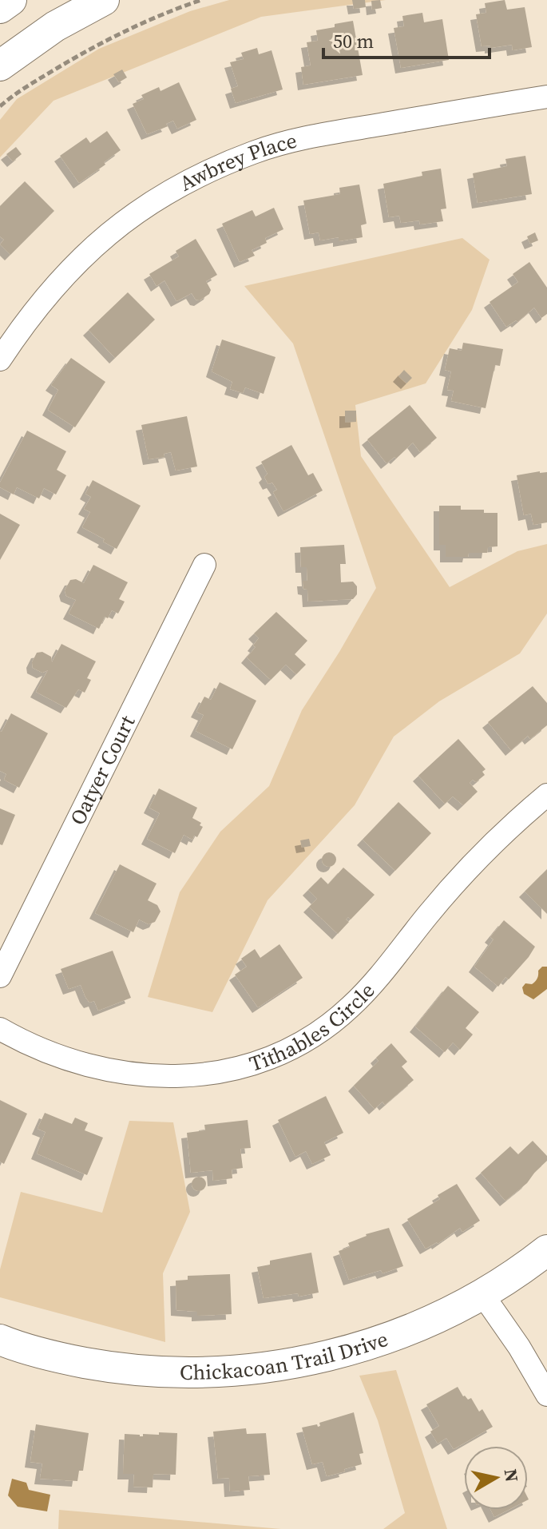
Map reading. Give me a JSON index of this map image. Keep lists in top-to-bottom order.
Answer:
{
  "streets": {
    "street": [
      "Awbrey Place",
      "Oatyer Court",
      "Tithables Circle",
      "Chickacoan Trail Drive"
    ]
  },
  "scale_bar": "50 m",
  "north": "right"
}
